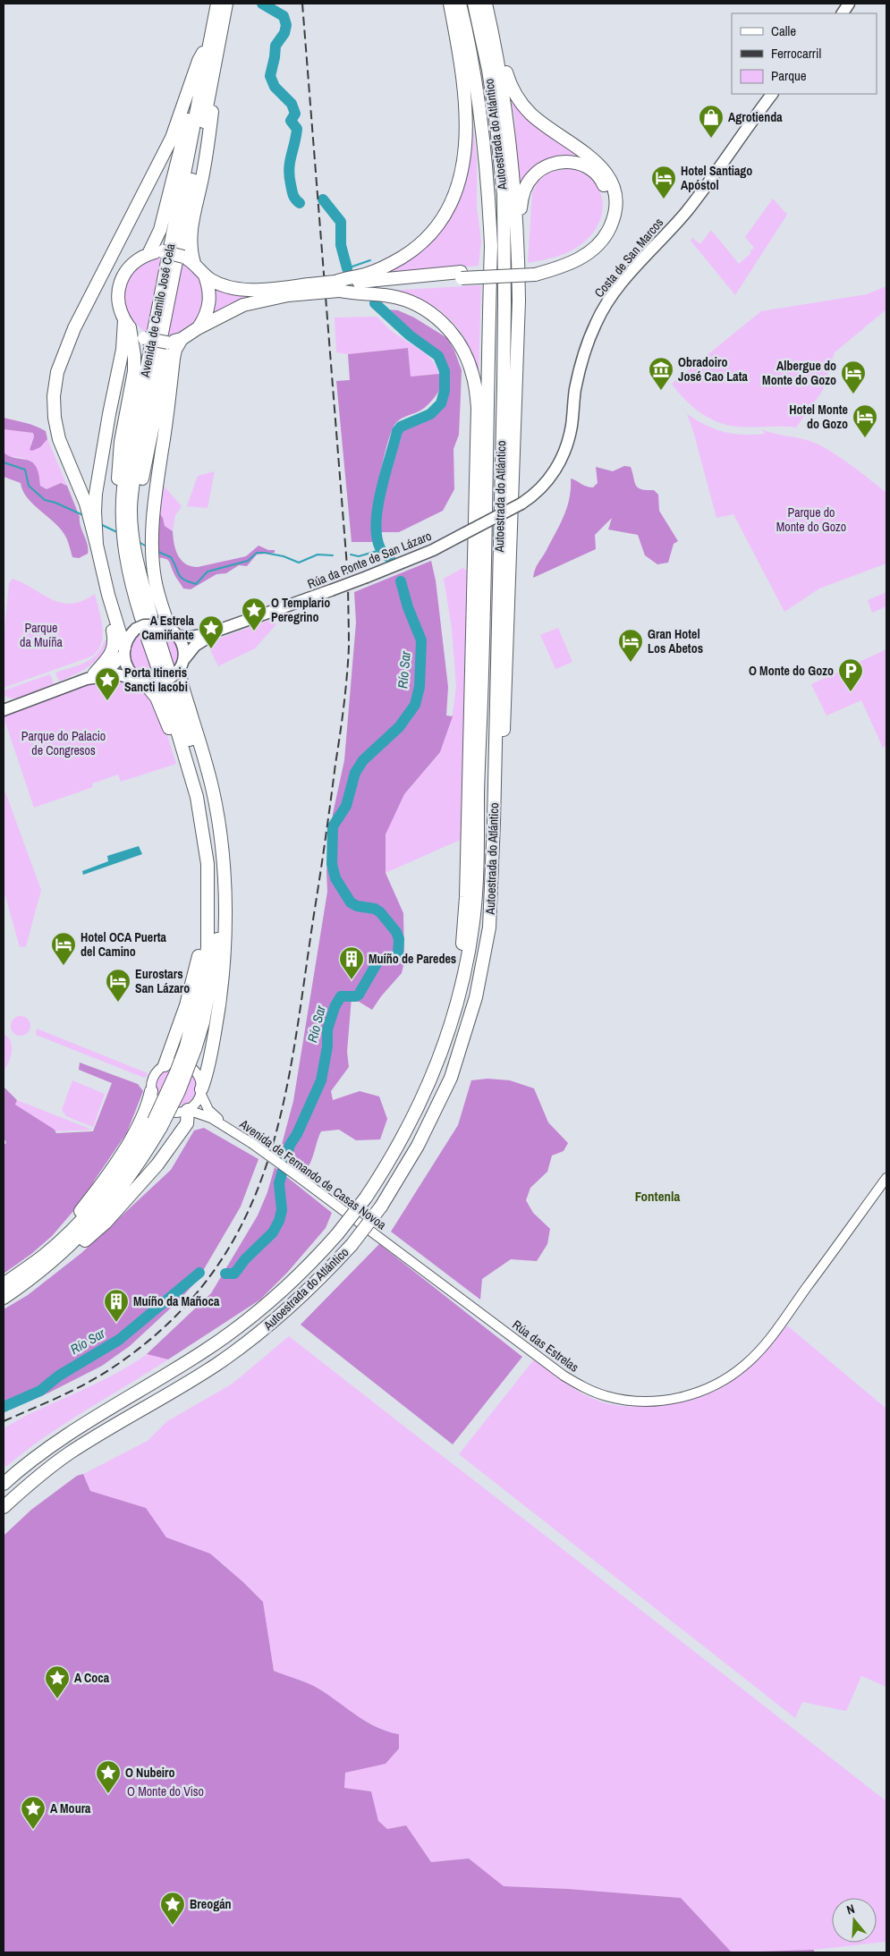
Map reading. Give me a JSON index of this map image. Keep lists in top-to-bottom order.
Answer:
{
  "streets": {
    "highway": ["Autoestrada do Atlántico", "Avenida de Camilo José Cela"],
    "main road": ["Costa de San Marcos", "Rúa da Ponte de San Lázaro"],
    "street": ["Avenida de Fernando de Casas Novoa", "Rúa das Estrelas"]
  },
  "crossings": [
    ["Costa de San Marcos", "Rúa da Ponte de San Lázaro"],
    ["Avenida de Camilo José Cela", "Rúa da Ponte de San Lázaro"],
    ["Avenida de Fernando de Casas Novoa", "Rúa das Estrelas"]
  ],
  "districts": ["Fontenla"],
  "water": ["Río Sar"],
  "parks": [
    "Parque do Monte do Gozo",
    "Parque da Muíña",
    "Parque do Palacio de Congresos",
    "O Monte do Viso"
  ],
  "places": {
    "shop": ["Agrotienda"],
    "hotel": [
      "Hotel Santiago Apóstol",
      "Albergue do Monte do Gozo",
      "Hotel Monte do Gozo",
      "Gran Hotel Los Abetos",
      "Hotel OCA Puerta del Camino",
      "Eurostars San Lázaro"
    ],
    "museum": ["Obradoiro José Cao Lata"],
    "place": [
      "O Templario Peregrino",
      "A Estrela Camiñante",
      "Porta Itineris Sancti Iacobi",
      "A Coca",
      "O Nubeiro",
      "A Moura",
      "Breogán"
    ],
    "parking": ["O Monte do Gozo"],
    "building": ["Muíño de Paredes", "Muíño da Mañoca"]
  },
  "legend": ["Calle", "Ferrocarril", "Parque"],
  "north": "top"
}
